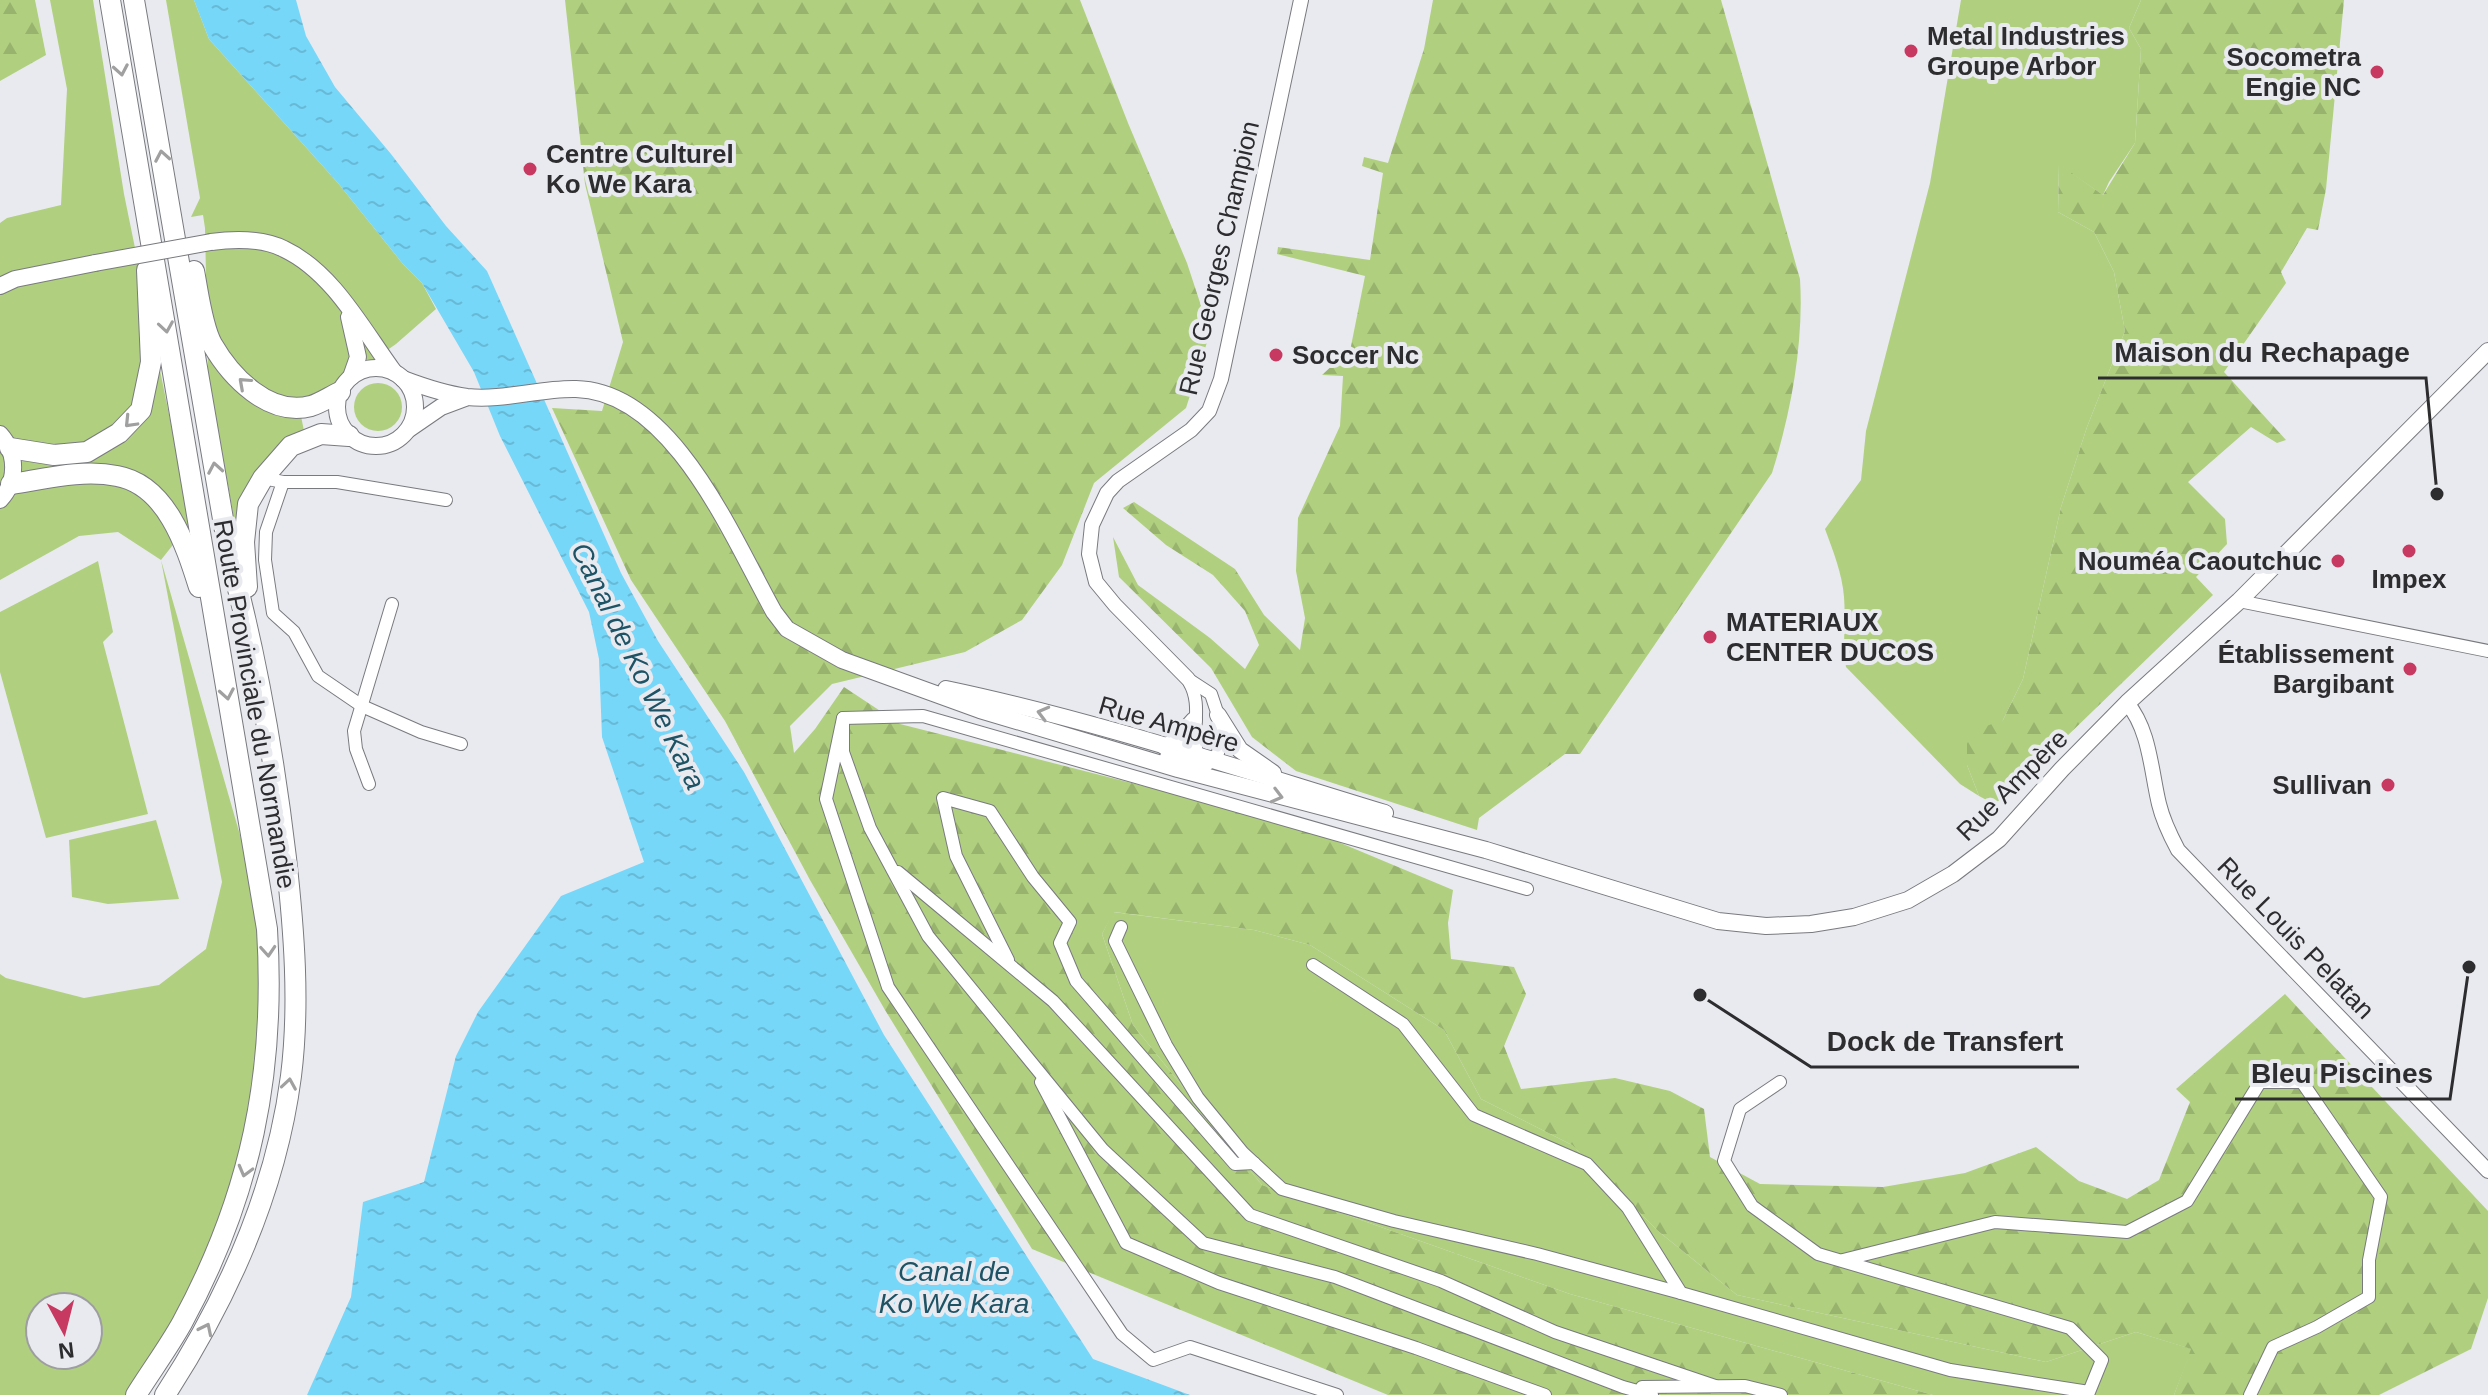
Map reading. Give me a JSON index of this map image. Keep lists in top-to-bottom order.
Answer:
{
  "streets": {
    "highway": ["Route Provinciale du Normandie"],
    "main road": ["Rue Ampère"],
    "street": ["Rue Georges Champion", "Rue Louis Pelatan"]
  },
  "crossings": [
    ["Rue Ampère", "Rue Louis Pelatan"]
  ],
  "water": ["Canal de Ko We Kara"],
  "places": [
    "Metal Industries Groupe Arbor",
    "Socometra Engie NC",
    "Centre Culturel Ko We Kara",
    "Soccer Nc",
    "Maison du Rechapage",
    "Impex",
    "Nouméa Caoutchuc",
    "MATERIAUX CENTER DUCOS",
    "Établissement Bargibant",
    "Sullivan",
    "Bleu Piscines",
    "Dock de Transfert"
  ],
  "north": "bottom"
}
